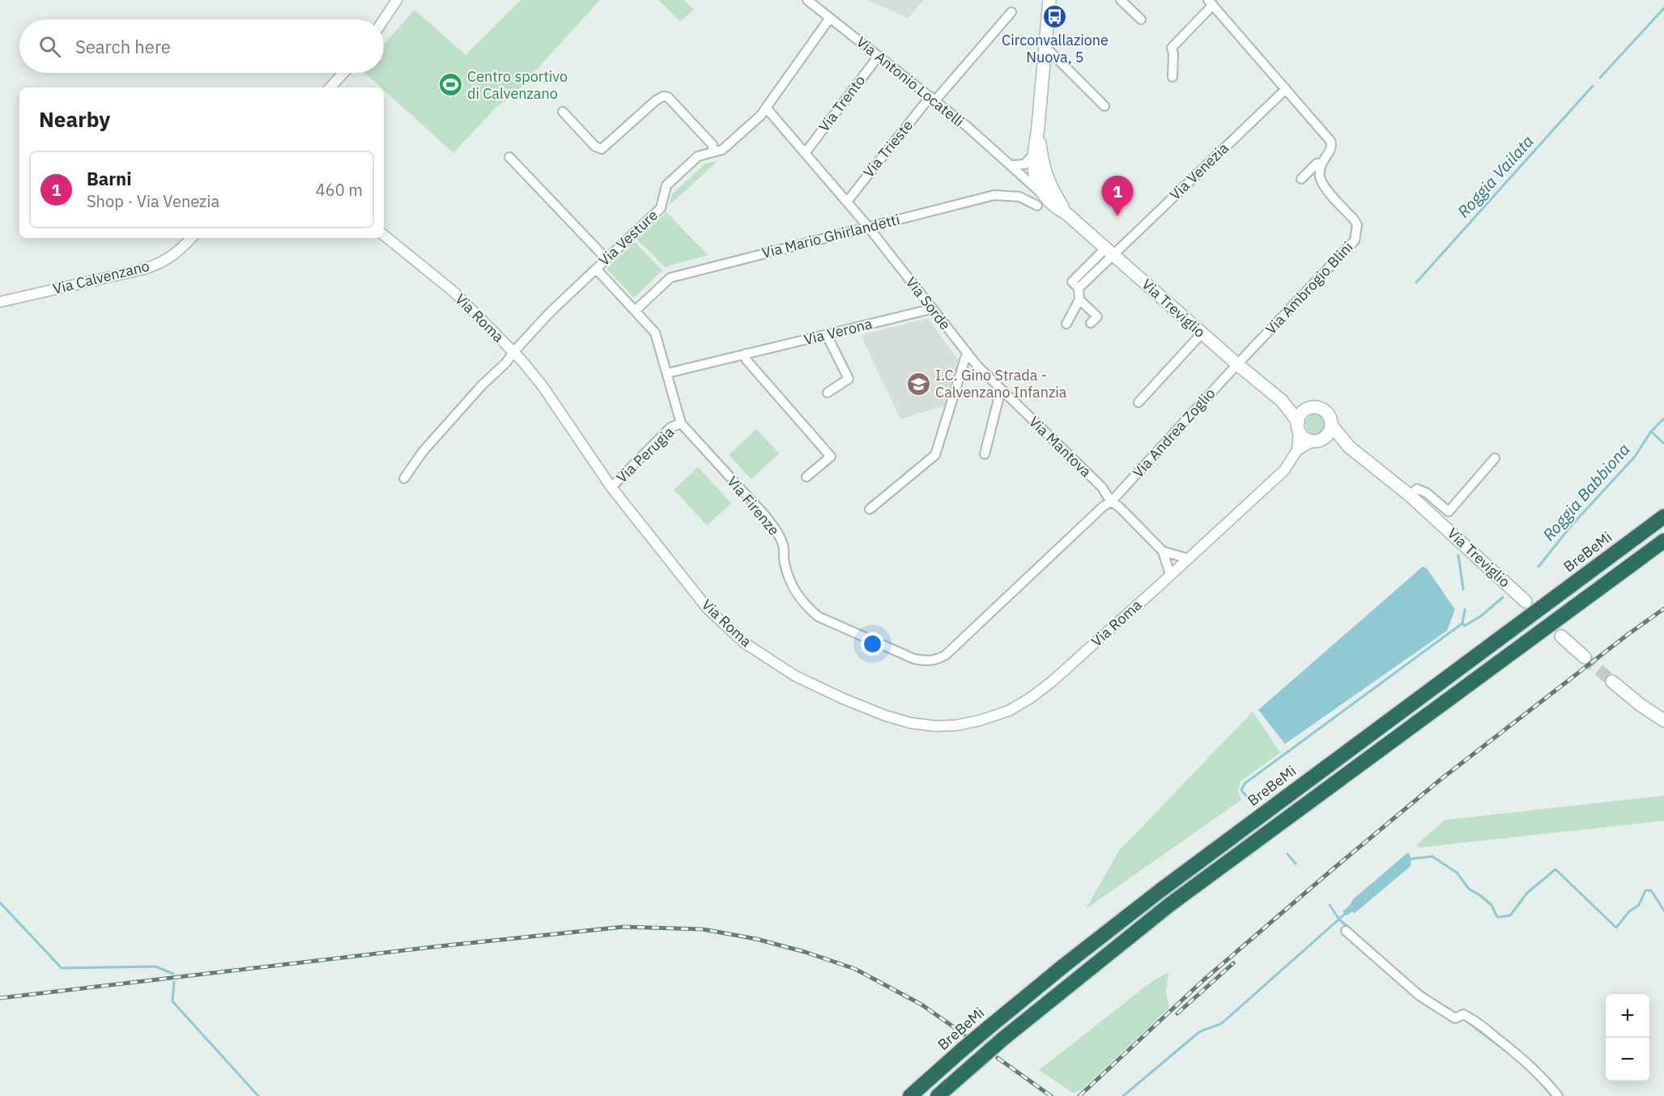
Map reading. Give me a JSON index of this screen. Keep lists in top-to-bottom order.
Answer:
{
  "streets": {
    "highway": ["BreBeMi"],
    "main road": ["Via Treviglio"],
    "street": [
      "Via Antonio Locatelli",
      "Via Trento",
      "Via Trieste",
      "Via Venezia",
      "Via Mario Ghirlandetti",
      "Via Vesture",
      "Via Calvenzano",
      "Via Ambrogio Blini",
      "Via Sorde",
      "Via Roma",
      "Via Verona",
      "Via Andrea Zoglio",
      "Via Mantova",
      "Via Perugia",
      "Via Firenze"
    ]
  },
  "crossings": [
    ["Via Antonio Locatelli", "Via Trento"],
    ["Via Antonio Locatelli", "Via Trieste"],
    ["Via Antonio Locatelli", "Via Mario Ghirlandetti"],
    ["Via Antonio Locatelli", "Via Vesture"],
    ["Via Antonio Locatelli", "Via Treviglio"],
    ["Via Trento", "Via Sorde"],
    ["Via Trieste", "Via Sorde"],
    ["Via Venezia", "Via Ambrogio Blini"],
    ["Via Venezia", "Via Treviglio"],
    ["Via Mario Ghirlandetti", "Via Sorde"],
    ["Via Mario Ghirlandetti", "Via Treviglio"],
    ["Via Mario Ghirlandetti", "Via Firenze"],
    ["Via Vesture", "Via Sorde"],
    ["Via Vesture", "Via Roma"],
    ["Via Vesture", "Via Firenze"],
    ["Via Ambrogio Blini", "Via Treviglio"],
    ["Via Ambrogio Blini", "Via Andrea Zoglio"],
    ["Via Sorde", "Via Verona"],
    ["Via Sorde", "Via Mantova"],
    ["Via Treviglio", "Via Roma"],
    ["Via Treviglio", "Via Andrea Zoglio"],
    ["Via Roma", "Via Perugia"],
    ["Via Verona", "Via Firenze"],
    ["Via Andrea Zoglio", "Via Mantova"],
    ["Via Andrea Zoglio", "Via Firenze"],
    ["Via Mantova", "Via Firenze"],
    ["Via Perugia", "Via Firenze"]
  ],
  "water": ["Roggia Vailata", "Roggia Babbiona"],
  "places": {
    "bus stop": ["Circonvallazione Nuova, 5"],
    "sports": ["Centro sportivo di Calvenzano"],
    "school or university": ["I.C. Gino Strada - Calvenzano Infanzia"]
  },
  "page": {
    "search": "Search here",
    "heading": "Nearby",
    "list": [
      {
        "mark": "1",
        "name": "Barni",
        "note": "Shop · Via Venezia",
        "value": "460 m"
      }
    ],
    "pins": "1",
    "map_buttons": ["+", "−"]
  }
}
